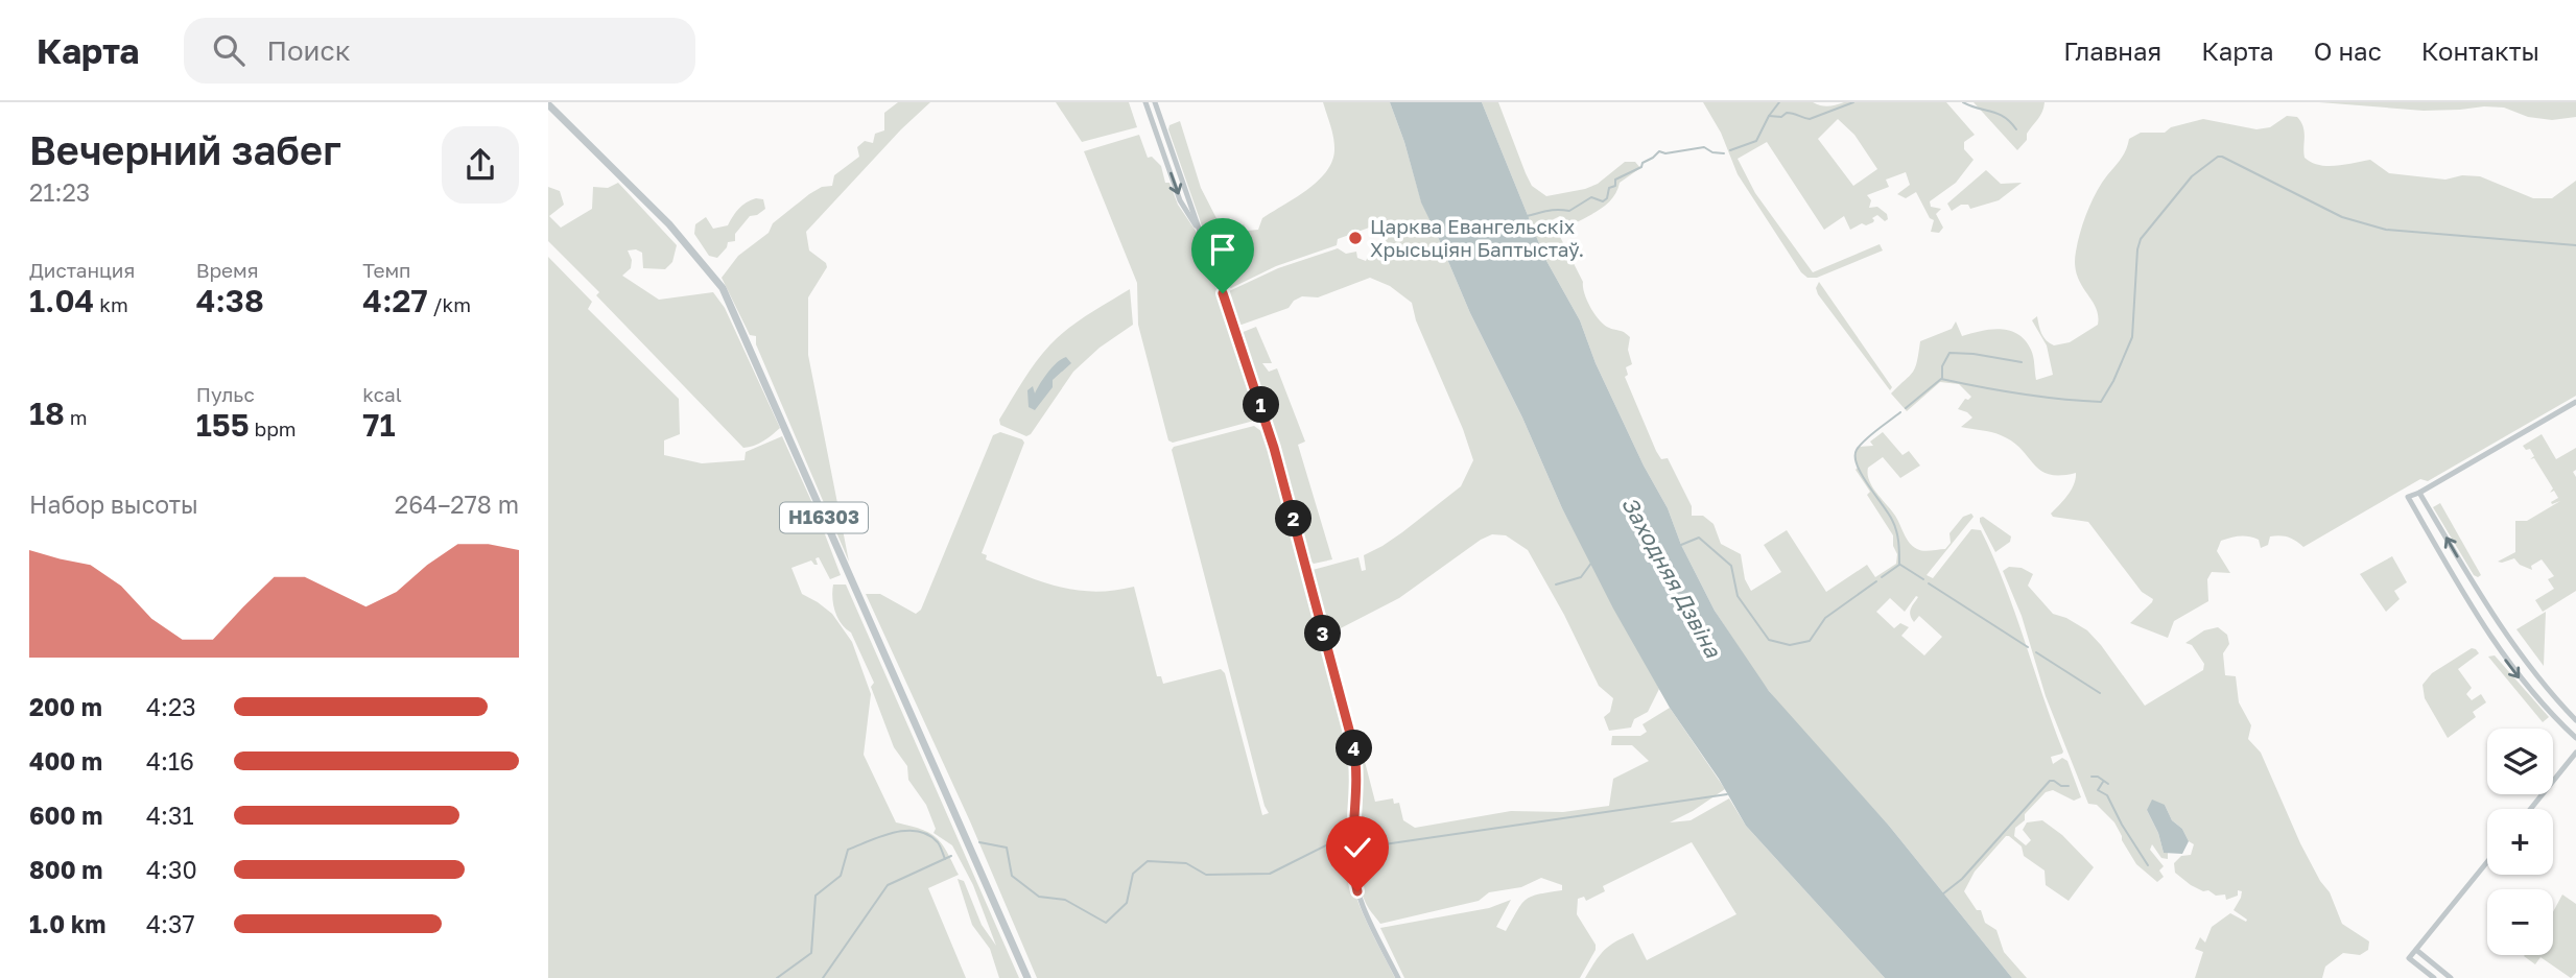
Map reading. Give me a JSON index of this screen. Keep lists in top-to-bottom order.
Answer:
{
  "streets": {
    "main road": ["Н16303"]
  },
  "water": ["Заходняя Дзвіна"],
  "places": ["Царква Евангельскіх Хрысьціян Баптыстаў."],
  "page": {
    "header": "Карта",
    "search": "Поиск",
    "nav": [
      "Главная",
      "Карта",
      "О нас",
      "Контакты"
    ],
    "heading": ["Вечерний забег", "21:23"],
    "stats": [
      ["Дистанция", "1.04 km"],
      ["Время", "4:38"],
      ["Темп", "4:27 /km"],
      ["18 m"],
      ["Пульс", "155 bpm"],
      ["kcal", "71"]
    ],
    "pins": [
      "1",
      "2",
      "3",
      "4"
    ],
    "chart": ["Набор высоты", "264–278 m"],
    "list": [
      {
        "name": "200 m",
        "note": "4:23"
      },
      {
        "name": "400 m",
        "note": "4:16"
      },
      {
        "name": "600 m",
        "note": "4:31"
      },
      {
        "name": "800 m",
        "note": "4:30"
      },
      {
        "name": "1.0 km",
        "note": "4:37"
      }
    ],
    "map_buttons": ["+", "−"]
  }
}
